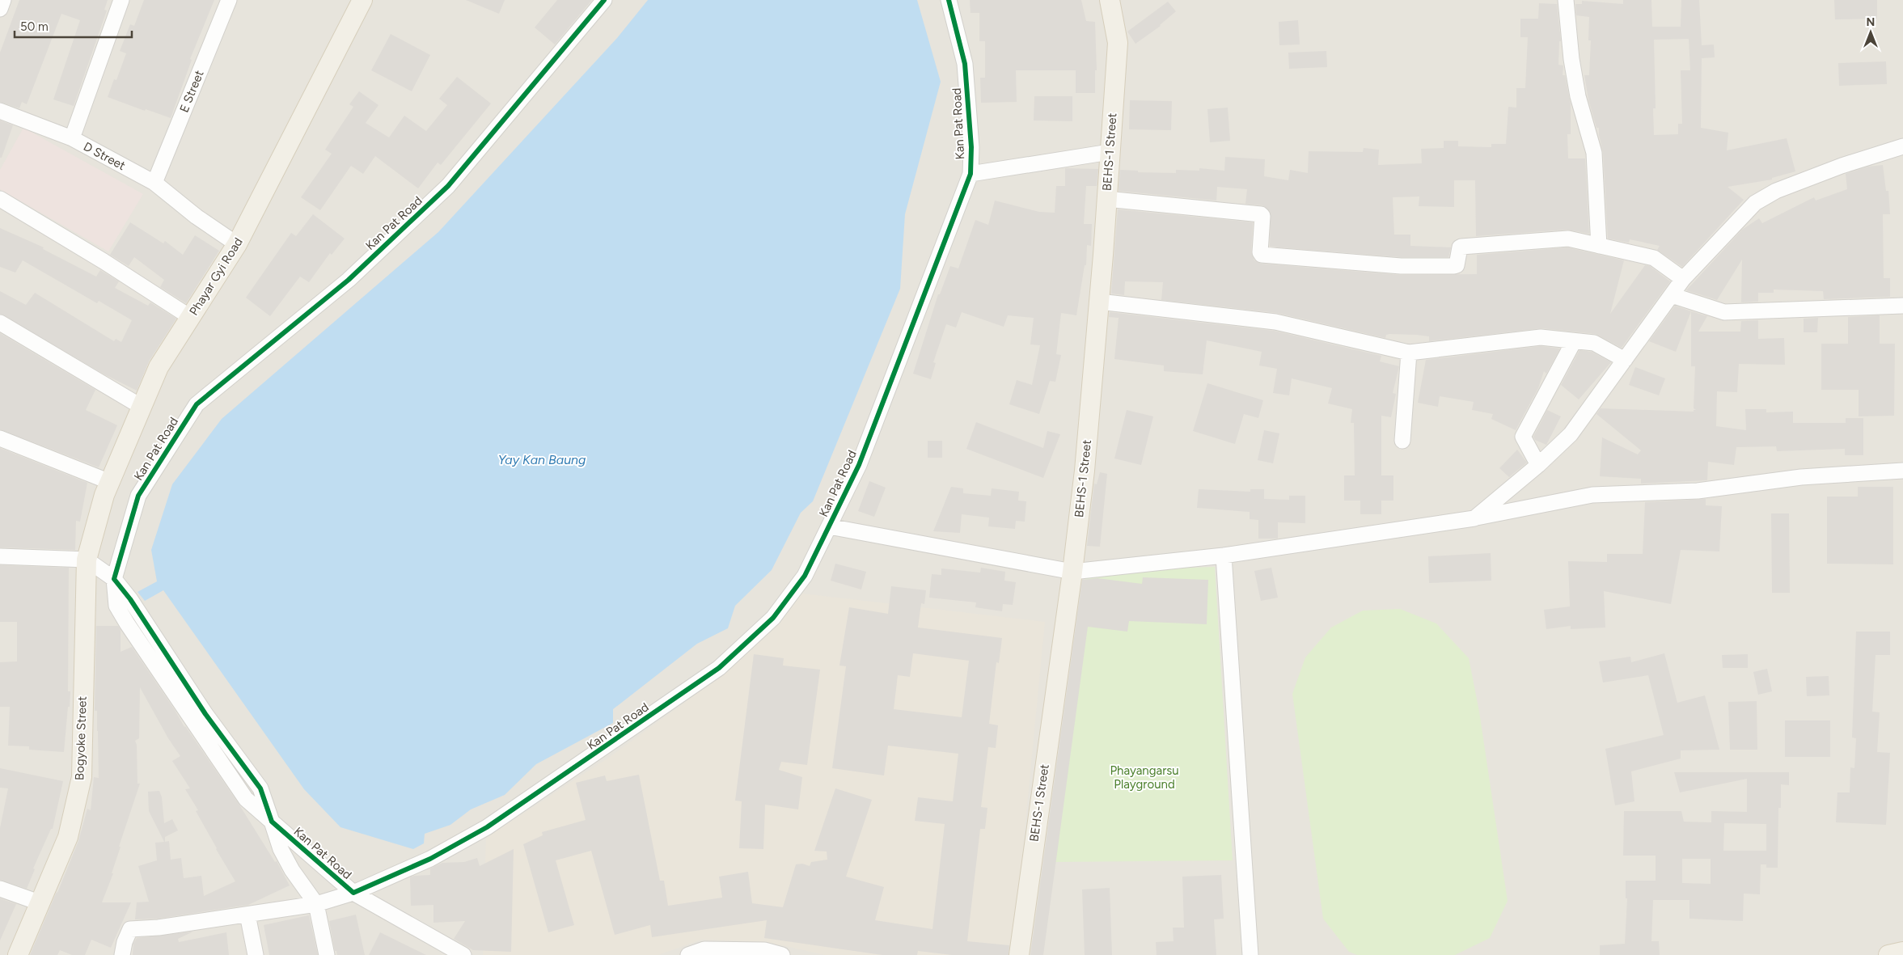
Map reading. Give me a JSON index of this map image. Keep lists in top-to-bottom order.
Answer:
{
  "streets": {
    "main road": ["BEHS-1 Street", "Phayar Gyi Road", "Bogyoke Street"],
    "street": ["E Street", "Kan Pat Road", "D Street"]
  },
  "crossings": [
    ["E Street", "D Street"],
    ["D Street", "Phayar Gyi Road"],
    ["Phayar Gyi Road", "Bogyoke Street"]
  ],
  "water": ["Yay Kan Baung"],
  "parks": ["Phayangarsu Playground"],
  "scale_bar": "50 m",
  "north": "top"
}
